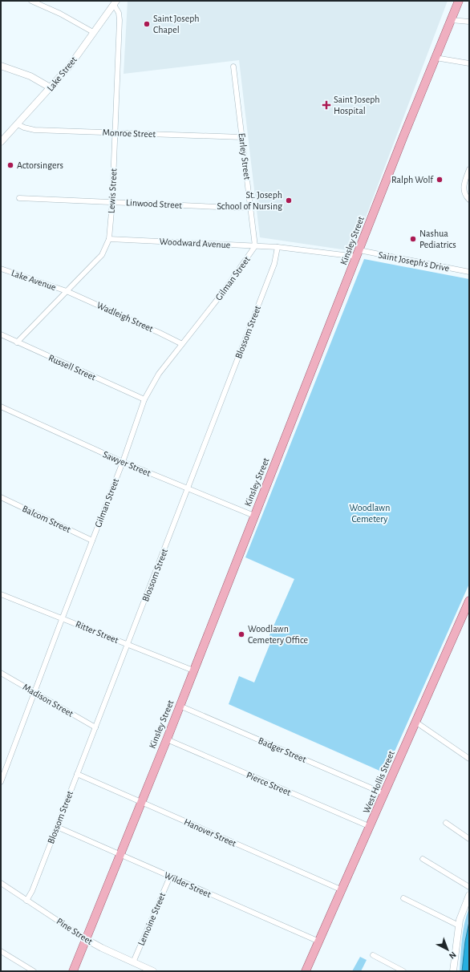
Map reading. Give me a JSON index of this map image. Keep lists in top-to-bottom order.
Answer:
{
  "streets": {
    "main road": ["Kinsley Street", "West Hollis Street"],
    "street": [
      "Lake Street",
      "Monroe Street",
      "Earley Street",
      "Lewis Street",
      "Linwood Street",
      "Woodward Avenue",
      "Saint Joseph's Drive",
      "Gilman Street",
      "Lake Avenue",
      "Wadleigh Street",
      "Blossom Street",
      "Russell Street",
      "Sawyer Street",
      "Balcom Street",
      "Ritter Street",
      "Madison Street",
      "Badger Street",
      "Pierce Street",
      "Hanover Street",
      "Wilder Street",
      "Lemoine Street",
      "Pine Street"
    ]
  },
  "crossings": [
    ["Lake Street", "Monroe Street"],
    ["Lake Street", "Lewis Street"],
    ["Monroe Street", "Earley Street"],
    ["Monroe Street", "Lewis Street"],
    ["Earley Street", "Linwood Street"],
    ["Earley Street", "Woodward Avenue"],
    ["Earley Street", "Gilman Street"],
    ["Lewis Street", "Linwood Street"],
    ["Lewis Street", "Woodward Avenue"],
    ["Lewis Street", "Lake Avenue"],
    ["Lewis Street", "Wadleigh Street"],
    ["Lewis Street", "Russell Street"],
    ["Kinsley Street", "Woodward Avenue"],
    ["Kinsley Street", "Saint Joseph's Drive"],
    ["Kinsley Street", "Sawyer Street"],
    ["Kinsley Street", "Ritter Street"],
    ["Kinsley Street", "Badger Street"],
    ["Kinsley Street", "Pierce Street"],
    ["Kinsley Street", "Hanover Street"],
    ["Kinsley Street", "Wilder Street"],
    ["Kinsley Street", "Pine Street"],
    ["Woodward Avenue", "Saint Joseph's Drive"],
    ["Woodward Avenue", "Gilman Street"],
    ["Woodward Avenue", "Blossom Street"],
    ["Gilman Street", "Wadleigh Street"],
    ["Gilman Street", "Russell Street"],
    ["Gilman Street", "Sawyer Street"],
    ["Gilman Street", "Balcom Street"],
    ["Gilman Street", "Ritter Street"],
    ["Gilman Street", "Madison Street"],
    ["Lake Avenue", "Wadleigh Street"],
    ["Blossom Street", "Sawyer Street"],
    ["Blossom Street", "Ritter Street"],
    ["Blossom Street", "Madison Street"],
    ["Blossom Street", "Hanover Street"],
    ["Blossom Street", "Wilder Street"],
    ["Blossom Street", "Pine Street"],
    ["Badger Street", "West Hollis Street"],
    ["West Hollis Street", "Pierce Street"],
    ["West Hollis Street", "Hanover Street"],
    ["West Hollis Street", "Wilder Street"],
    ["Wilder Street", "Lemoine Street"],
    ["Lemoine Street", "Pine Street"]
  ],
  "parks": ["Woodlawn Cemetery"],
  "places": {
    "other": [
      "Saint Joseph Chapel",
      "Actorsingers",
      "Ralph Wolf",
      "St. Joseph School of Nursing",
      "Nashua Pediatrics",
      "Woodlawn Cemetery Office"
    ],
    "health": ["Saint Joseph Hospital"]
  },
  "north": "bottom right"
}
